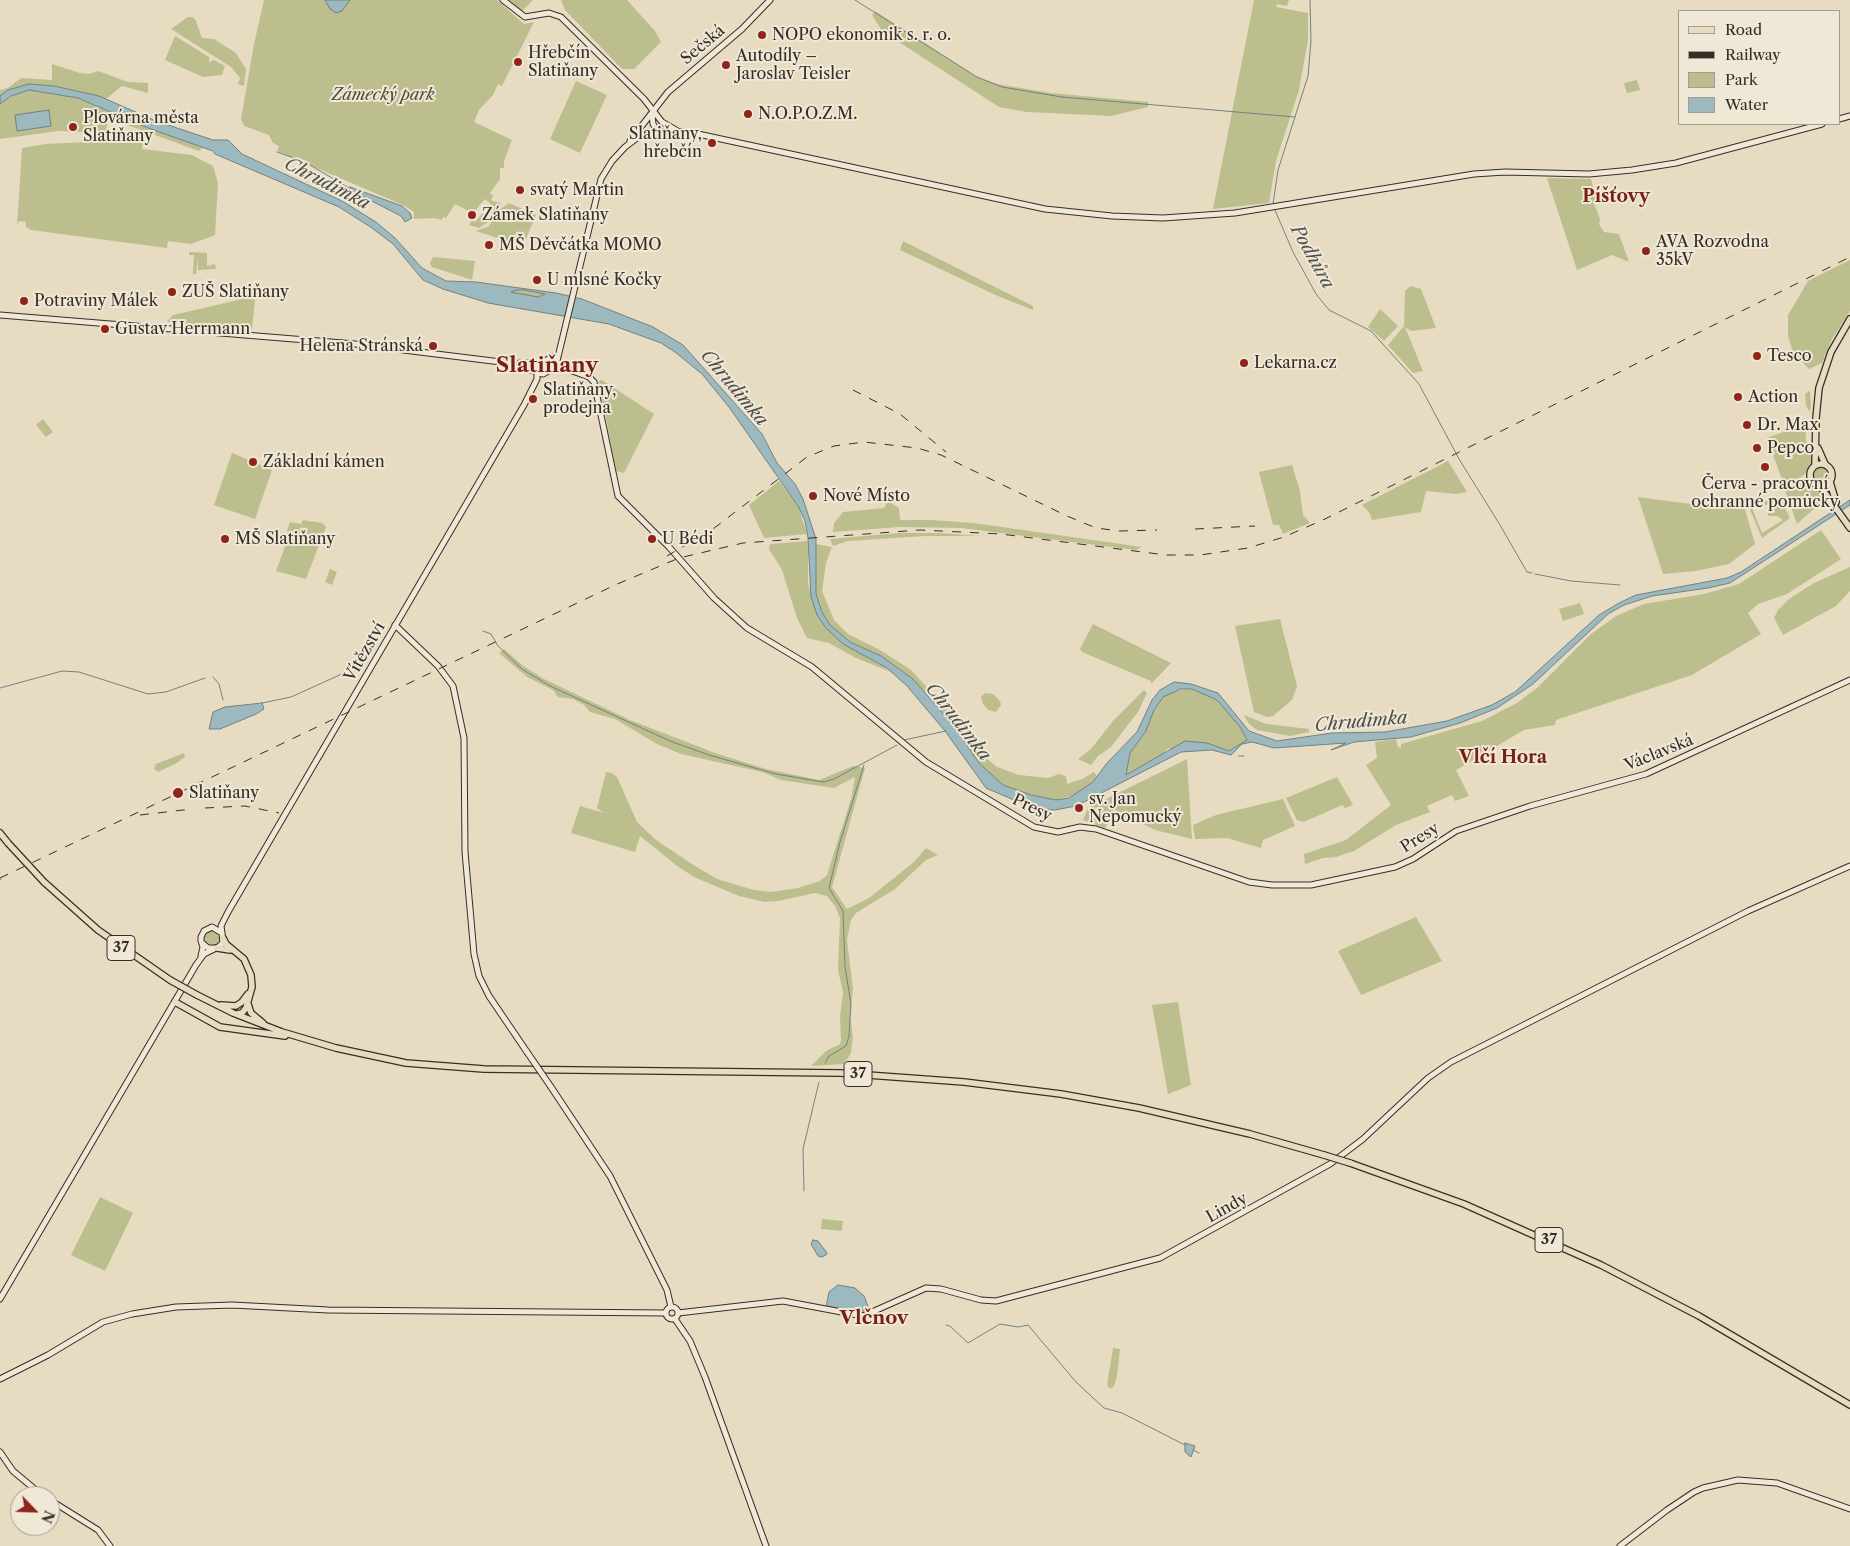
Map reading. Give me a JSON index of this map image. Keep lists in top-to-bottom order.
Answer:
{
  "streets": {
    "main road": ["37"],
    "street": [
      "Sečská",
      "Vítězství",
      "Václavská",
      "Presy",
      "Lindy"
    ]
  },
  "crossings": [
    ["Vítězství", "Presy"],
    ["Václavská", "Presy"]
  ],
  "districts": [
    "Píšťovy",
    "Slatiňany",
    "Vlčí Hora",
    "Vlčnov"
  ],
  "water": ["Chrudimka", "Podhůra"],
  "parks": ["Zámecký park"],
  "places": [
    "NOPO ekonomik s. r. o.",
    "Hřebčín Slatiňany",
    "Autodíly – Jaroslav Teisler",
    "N.O.P.O.Z.M.",
    "Plovárna města Slatiňany",
    "Slatiňany, hřebčín",
    "svatý Martin",
    "Zámek Slatiňany",
    "MŠ Děvčátka MOMO",
    "AVA Rozvodna 35kV",
    "U mlsné Kočky",
    "ZUŠ Slatiňany",
    "Potraviny Málek",
    "Gustav Herrmann",
    "Helena Stránská",
    "Tesco",
    "Lekarna.cz",
    "Action",
    "Slatiňany, prodejna",
    "Dr. Max",
    "Pepco",
    "Základní kámen",
    "Červa - pracovní ochranné pomůcky",
    "Nové Místo",
    "MŠ Slatiňany",
    "U Bédi",
    "Slatiňany",
    "sv. Jan Nepomucký"
  ],
  "legend": [
    "Road",
    "Railway",
    "Park",
    "Water"
  ],
  "north": "bottom right"
}
